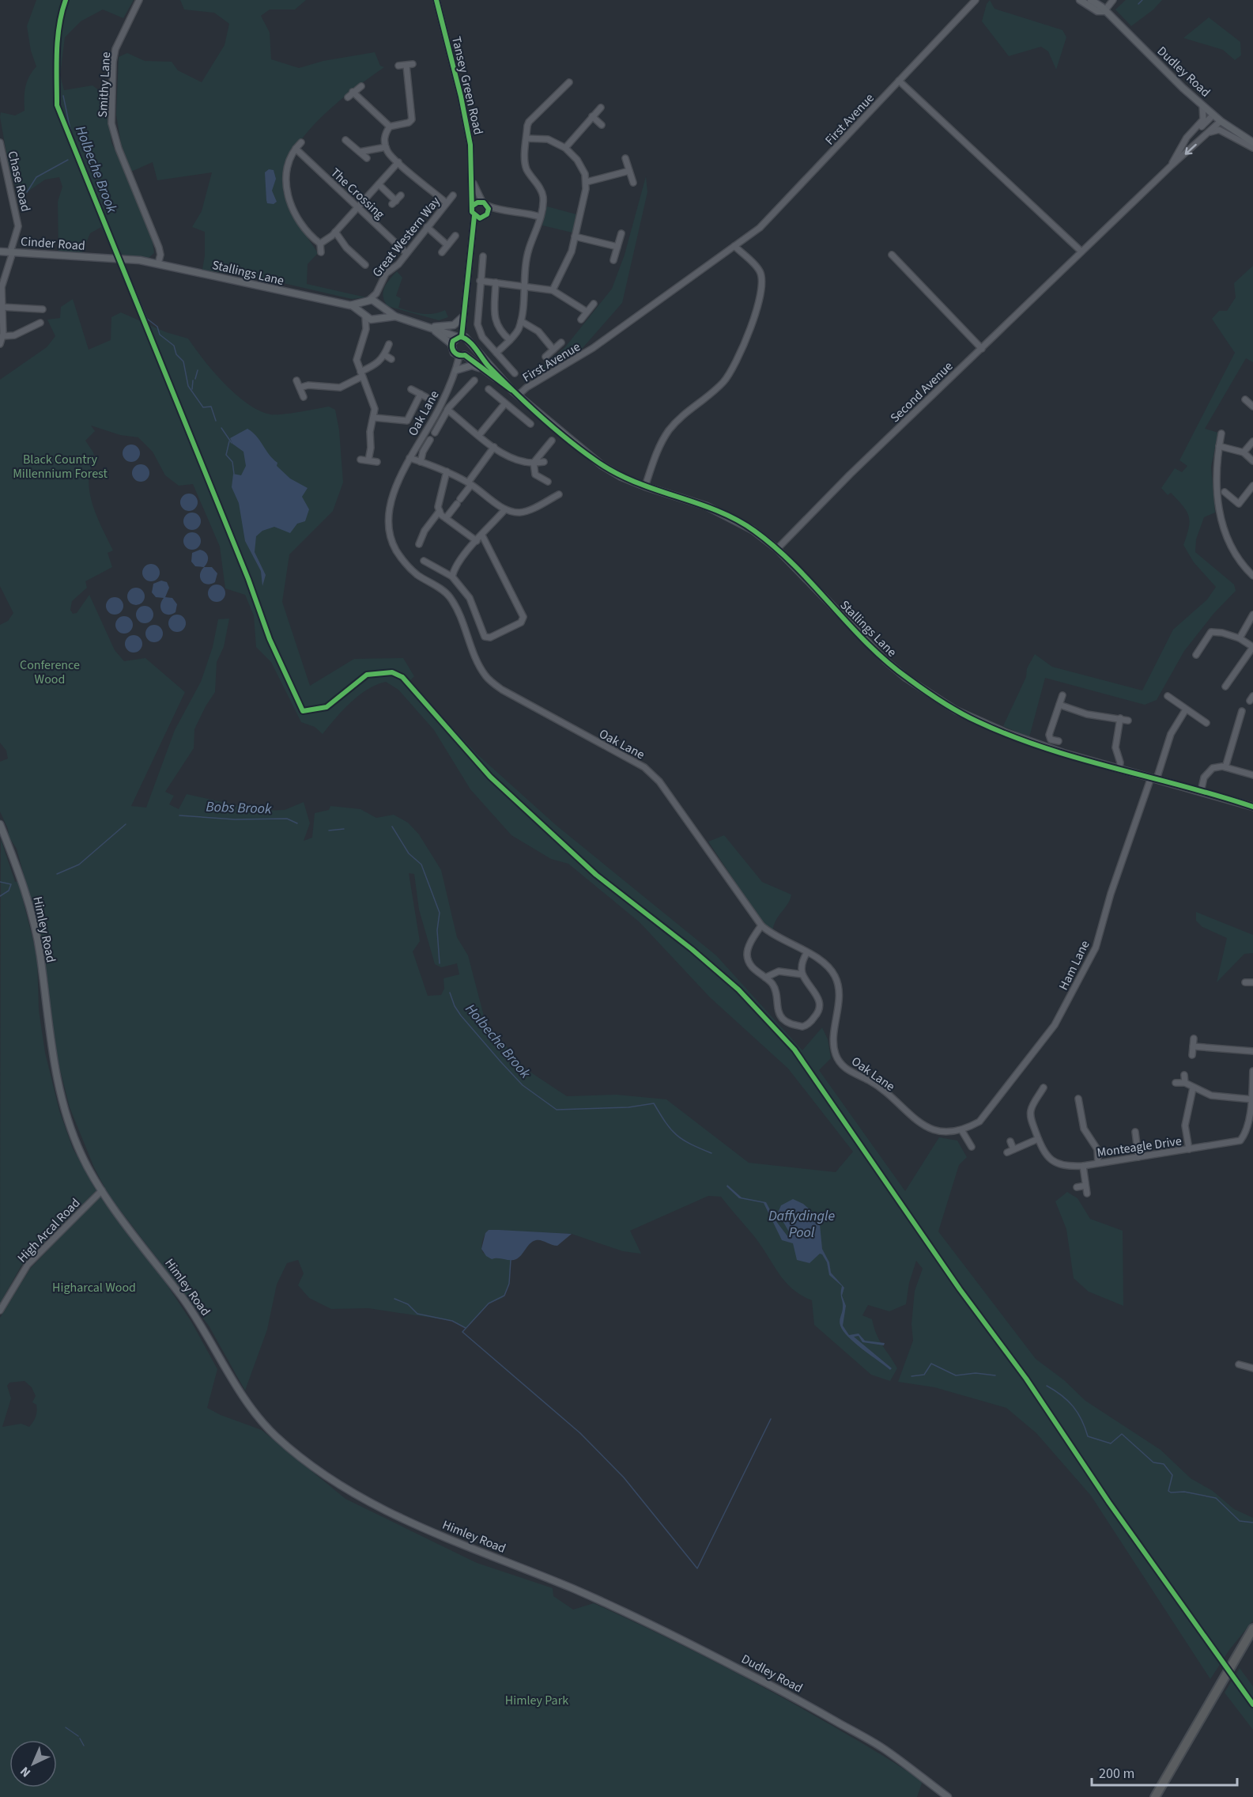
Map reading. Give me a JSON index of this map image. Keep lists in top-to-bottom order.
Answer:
{
  "streets": {
    "main road": [
      "Dudley Road",
      "Cinder Road",
      "Stallings Lane",
      "Himley Road"
    ],
    "street": [
      "Smithy Lane",
      "Tansey Green Road",
      "First Avenue",
      "Chase Road",
      "The Crossing",
      "Great Western Way",
      "Second Avenue",
      "Oak Lane",
      "Ham Lane",
      "Monteagle Drive",
      "High Arcal Road"
    ]
  },
  "crossings": [
    ["Dudley Road", "Second Avenue"],
    ["Dudley Road", "Himley Road"],
    ["Smithy Lane", "Stallings Lane"],
    ["Tansey Green Road", "Oak Lane"],
    ["First Avenue", "Stallings Lane"],
    ["Chase Road", "Cinder Road"],
    ["The Crossing", "Great Western Way"],
    ["Cinder Road", "Stallings Lane"],
    ["Stallings Lane", "Second Avenue"],
    ["Stallings Lane", "Ham Lane"],
    ["Oak Lane", "Ham Lane"],
    ["Himley Road", "High Arcal Road"]
  ],
  "water": ["Holbeche Brook", "Bobs Brook", "Daffydingle Pool"],
  "parks": [
    "Black Country Millennium Forest",
    "Conference Wood",
    "Higharcal Wood",
    "Himley Park"
  ],
  "scale_bar": "200 m",
  "north": "bottom left"
}
